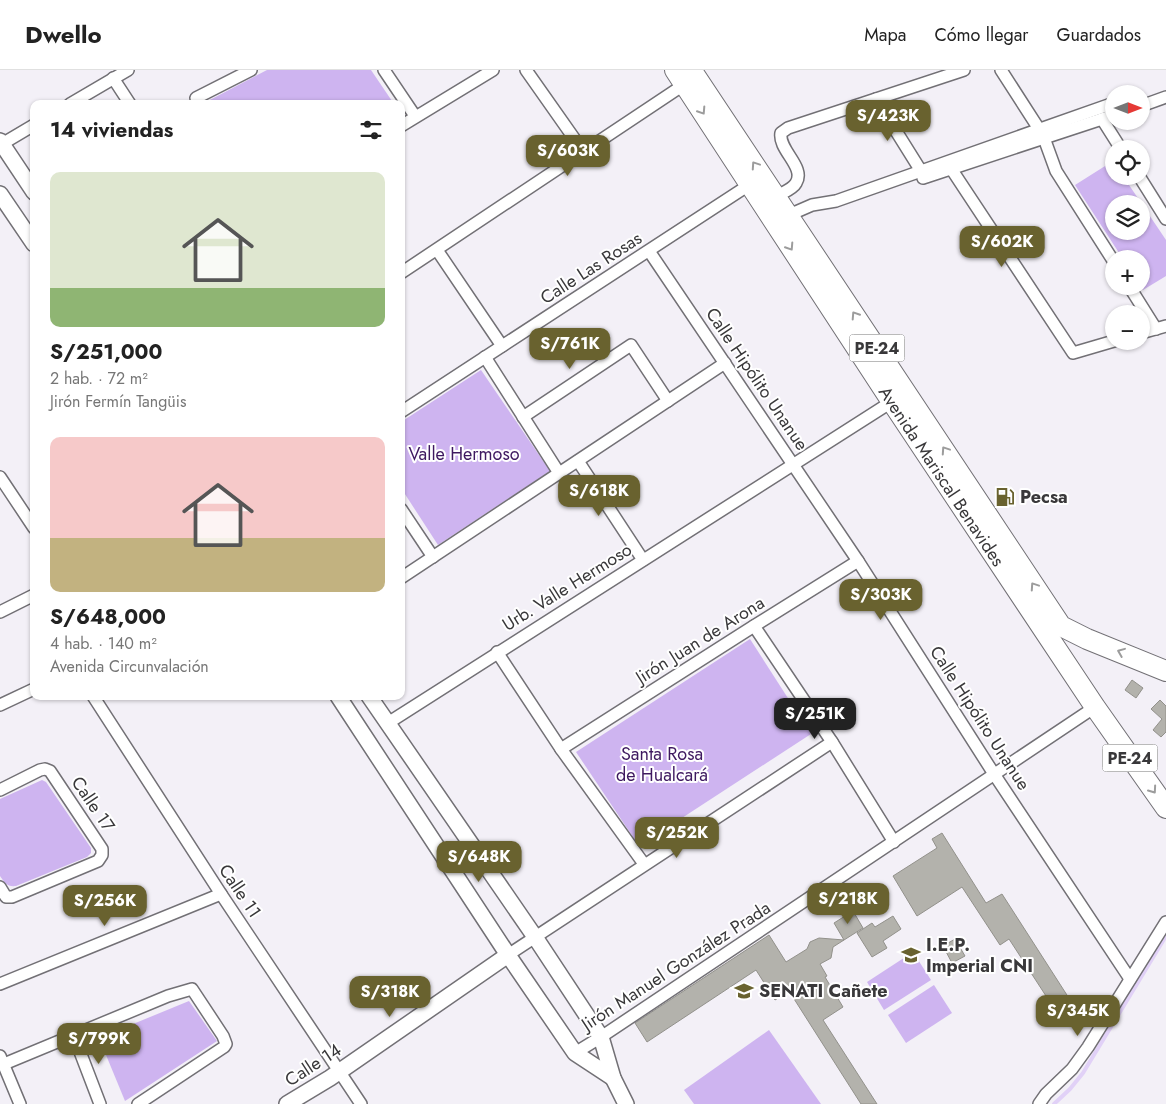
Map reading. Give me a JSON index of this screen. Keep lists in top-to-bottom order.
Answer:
{
  "streets": {
    "highway": ["PE-24", "Avenida Mariscal Benavides"],
    "street": [
      "Calle Las Rosas",
      "Calle Hipólito Unanue",
      "Urb. Valle Hermoso",
      "Jirón Juan de Arona",
      "Calle 17",
      "Calle 11",
      "Jirón Manuel González Prada",
      "Calle 14"
    ]
  },
  "crossings": [
    ["Calle Las Rosas", "Calle Hipólito Unanue"],
    ["Calle Las Rosas", "Avenida Mariscal Benavides"],
    ["PE-24", "Avenida Mariscal Benavides"],
    ["PE-24", "Jirón Manuel González Prada"],
    ["Calle Hipólito Unanue", "Urb. Valle Hermoso"],
    ["Calle Hipólito Unanue", "Jirón Juan de Arona"],
    ["Calle Hipólito Unanue", "Jirón Manuel González Prada"],
    ["Avenida Mariscal Benavides", "Urb. Valle Hermoso"],
    ["Avenida Mariscal Benavides", "Jirón Manuel González Prada"],
    ["Calle 11", "Calle 14"]
  ],
  "parks": ["Valle Hermoso", "Santa Rosa de Hualcará"],
  "places": {
    "fuel station": ["Pecsa"],
    "school or university": ["I.E.P. Imperial CNI", "SENATI Cañete"]
  },
  "north": "right",
  "page": {
    "header": "Dwello",
    "nav": ["Mapa", "Cómo llegar", "Guardados"],
    "map_buttons": ["+", "−"],
    "price": [
      "S/423K",
      "S/603K",
      "S/602K",
      "S/761K",
      "S/618K",
      "S/303K",
      "S/251K",
      "S/252K",
      "S/648K",
      "S/218K",
      "S/256K",
      "S/318K",
      "S/345K",
      "S/799K"
    ],
    "heading": "14 viviendas",
    "list": [
      {
        "name": "S/251,000",
        "note": "2 hab. · 72 m² · Jirón Fermín Tangüis"
      },
      {
        "name": "S/648,000",
        "note": "4 hab. · 140 m² · Avenida Circunvalación"
      }
    ]
  }
}
